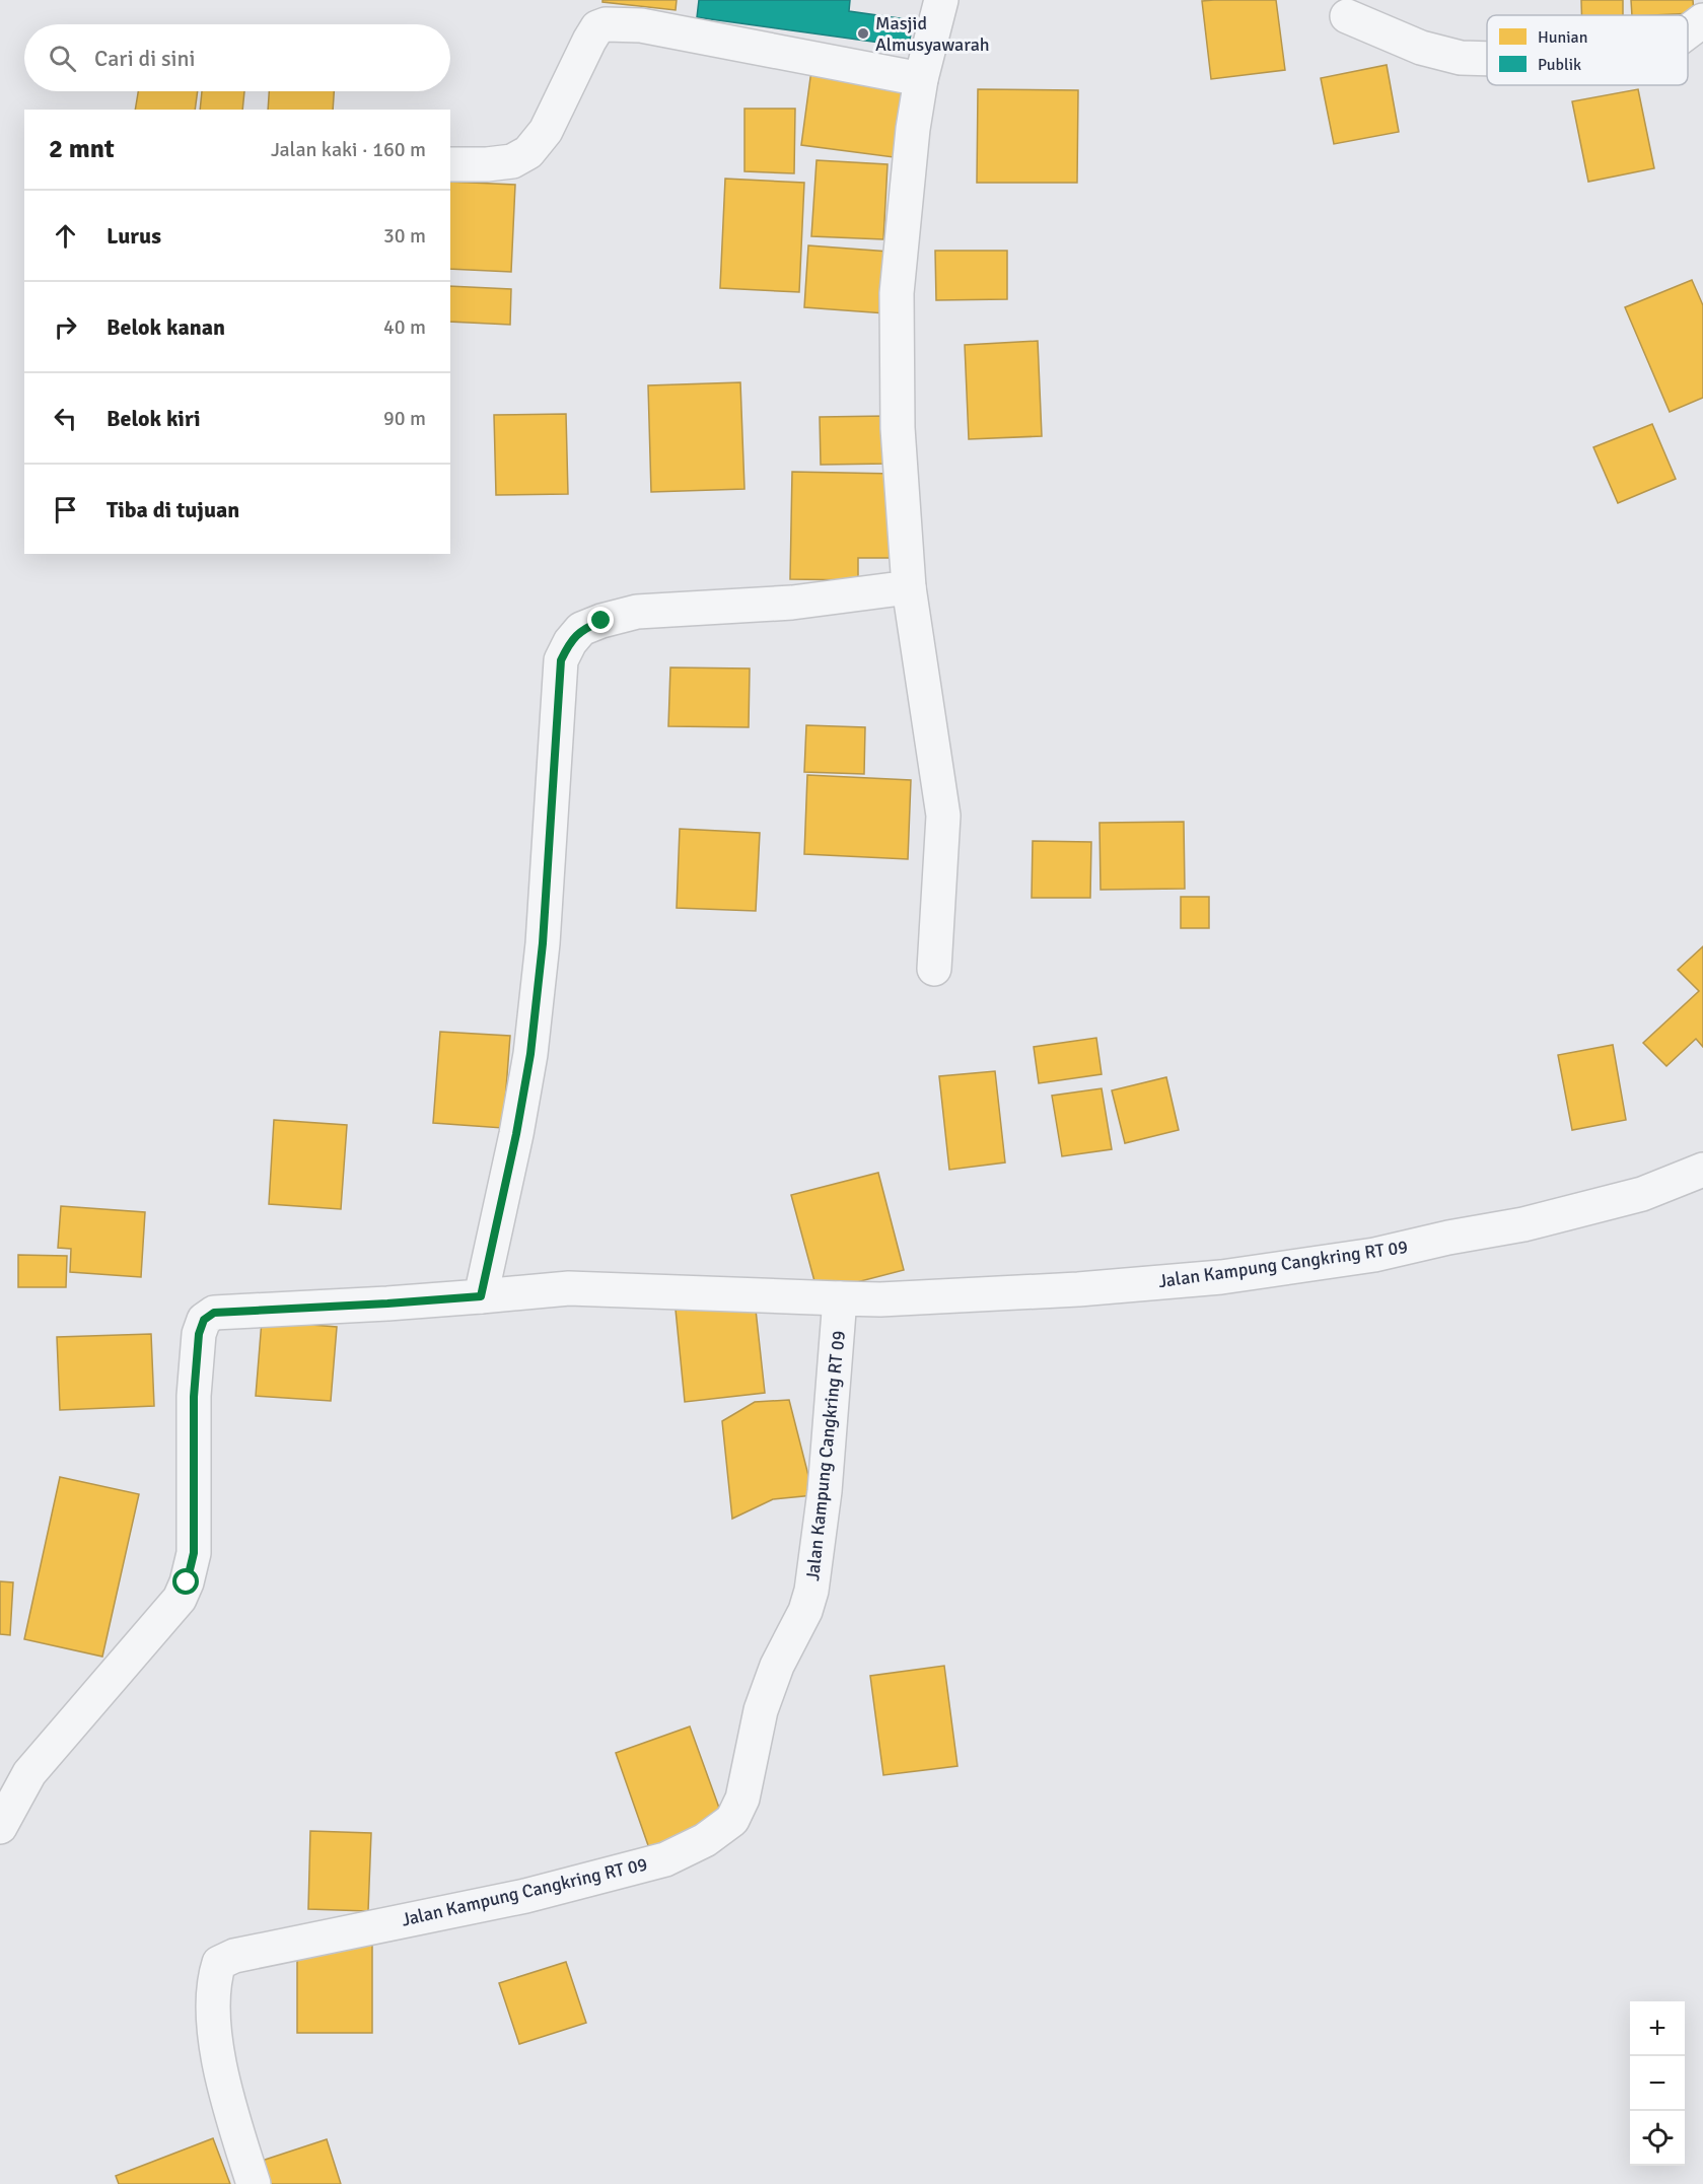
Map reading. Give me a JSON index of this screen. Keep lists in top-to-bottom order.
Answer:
{
  "streets": {
    "street": ["Jalan Kampung Cangkring RT 09"]
  },
  "places": ["Masjid Almusyawarah"],
  "legend": ["Hunian", "Publik"],
  "page": {
    "search": "Cari di sini",
    "heading": ["2 mnt", "Jalan kaki · 160 m"],
    "list": [
      ["Lurus", "30 m"],
      ["Belok kanan", "40 m"],
      ["Belok kiri", "90 m"],
      "Tiba di tujuan"
    ],
    "map_buttons": ["+", "−"]
  }
}
